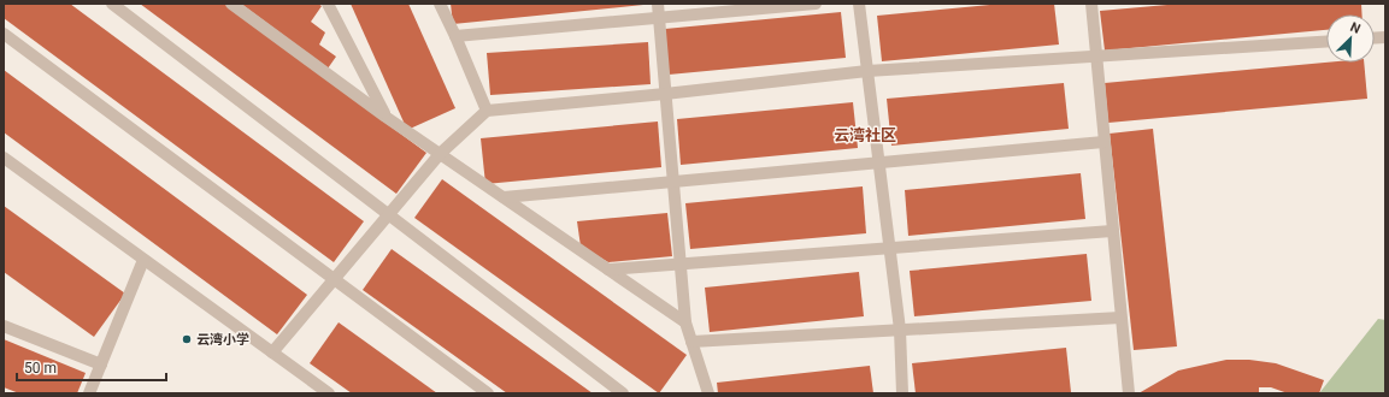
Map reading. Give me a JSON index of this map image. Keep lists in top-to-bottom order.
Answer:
{
  "districts": ["云湾社区"],
  "places": ["云湾小学"],
  "scale_bar": "50 m",
  "north": "top right"
}
